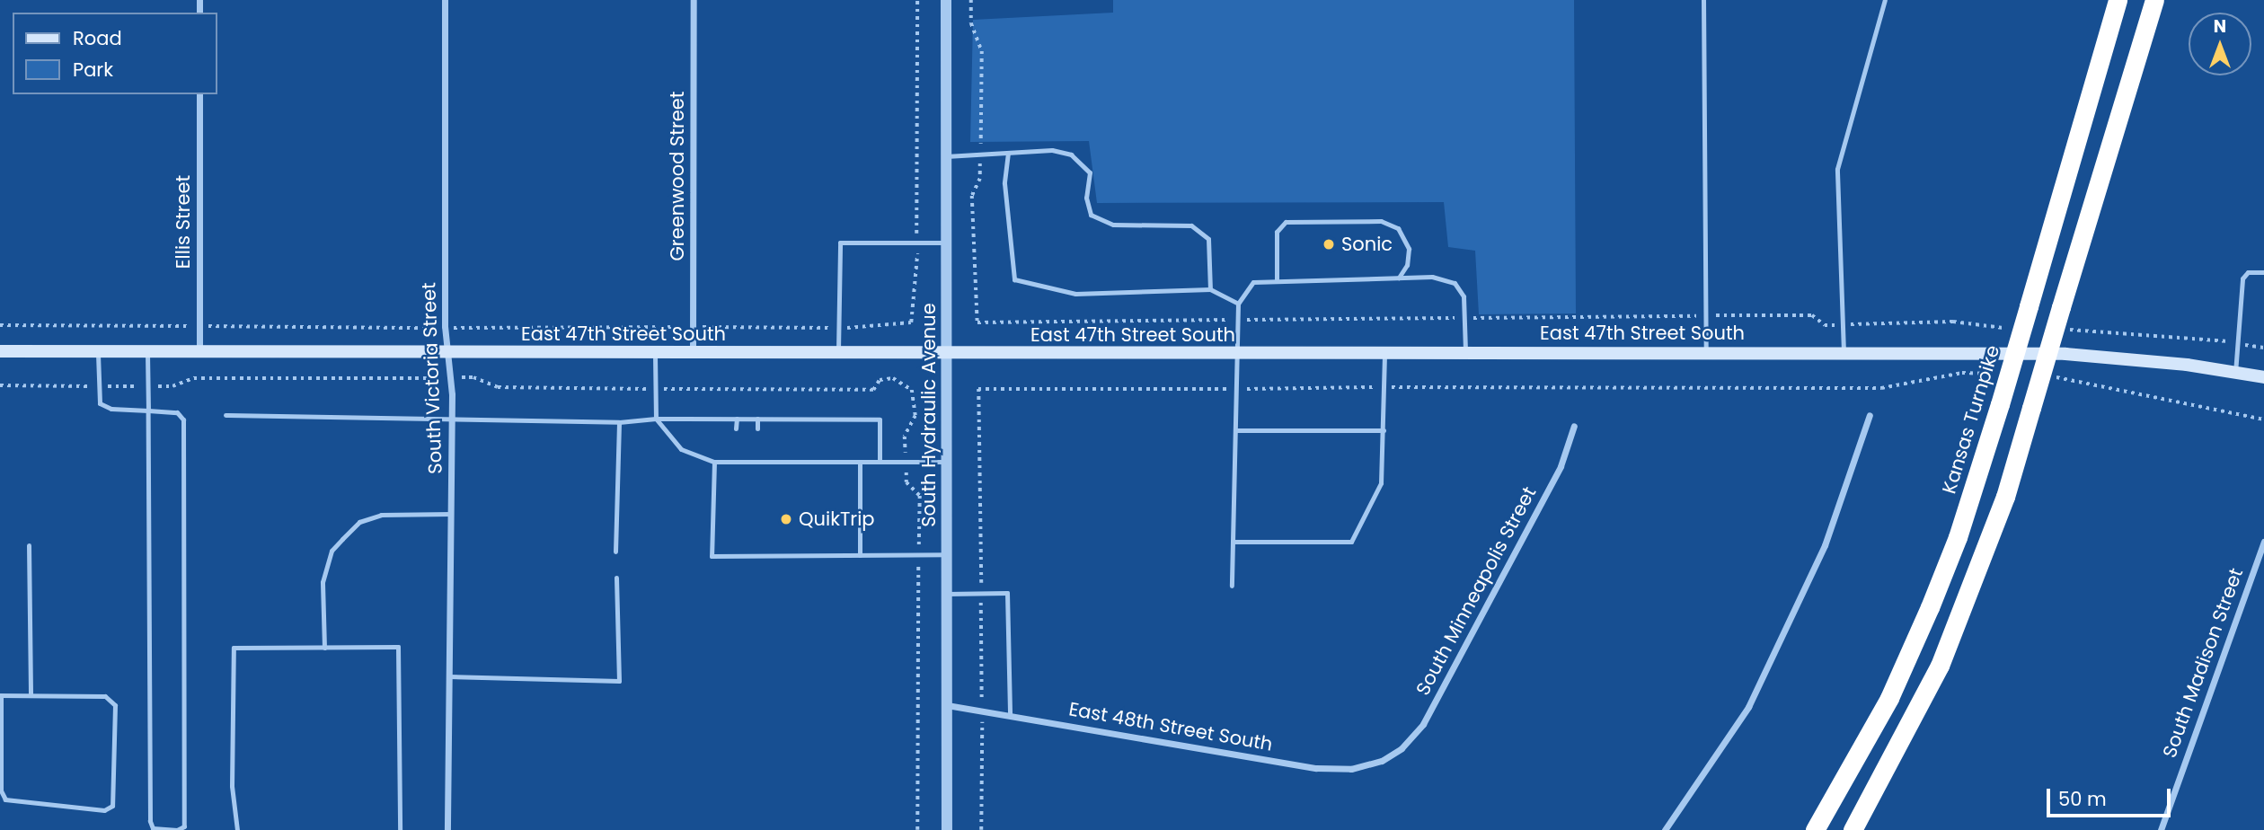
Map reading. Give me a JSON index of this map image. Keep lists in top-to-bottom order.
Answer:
{
  "streets": {
    "highway": ["Kansas Turnpike"],
    "main road": ["East 47th Street South"],
    "street": [
      "Greenwood Street",
      "Ellis Street",
      "South Victoria Street",
      "South Hydraulic Avenue",
      "South Minneapolis Street",
      "South Madison Street",
      "East 48th Street South"
    ]
  },
  "crossings": [
    ["Greenwood Street", "East 47th Street South"],
    ["Ellis Street", "East 47th Street South"],
    ["East 47th Street South", "South Victoria Street"],
    ["East 47th Street South", "South Hydraulic Avenue"],
    ["South Hydraulic Avenue", "East 48th Street South"],
    ["South Minneapolis Street", "East 48th Street South"]
  ],
  "places": ["Sonic", "QuikTrip"],
  "legend": ["Road", "Park"],
  "scale_bar": "50 m",
  "north": "top"
}
